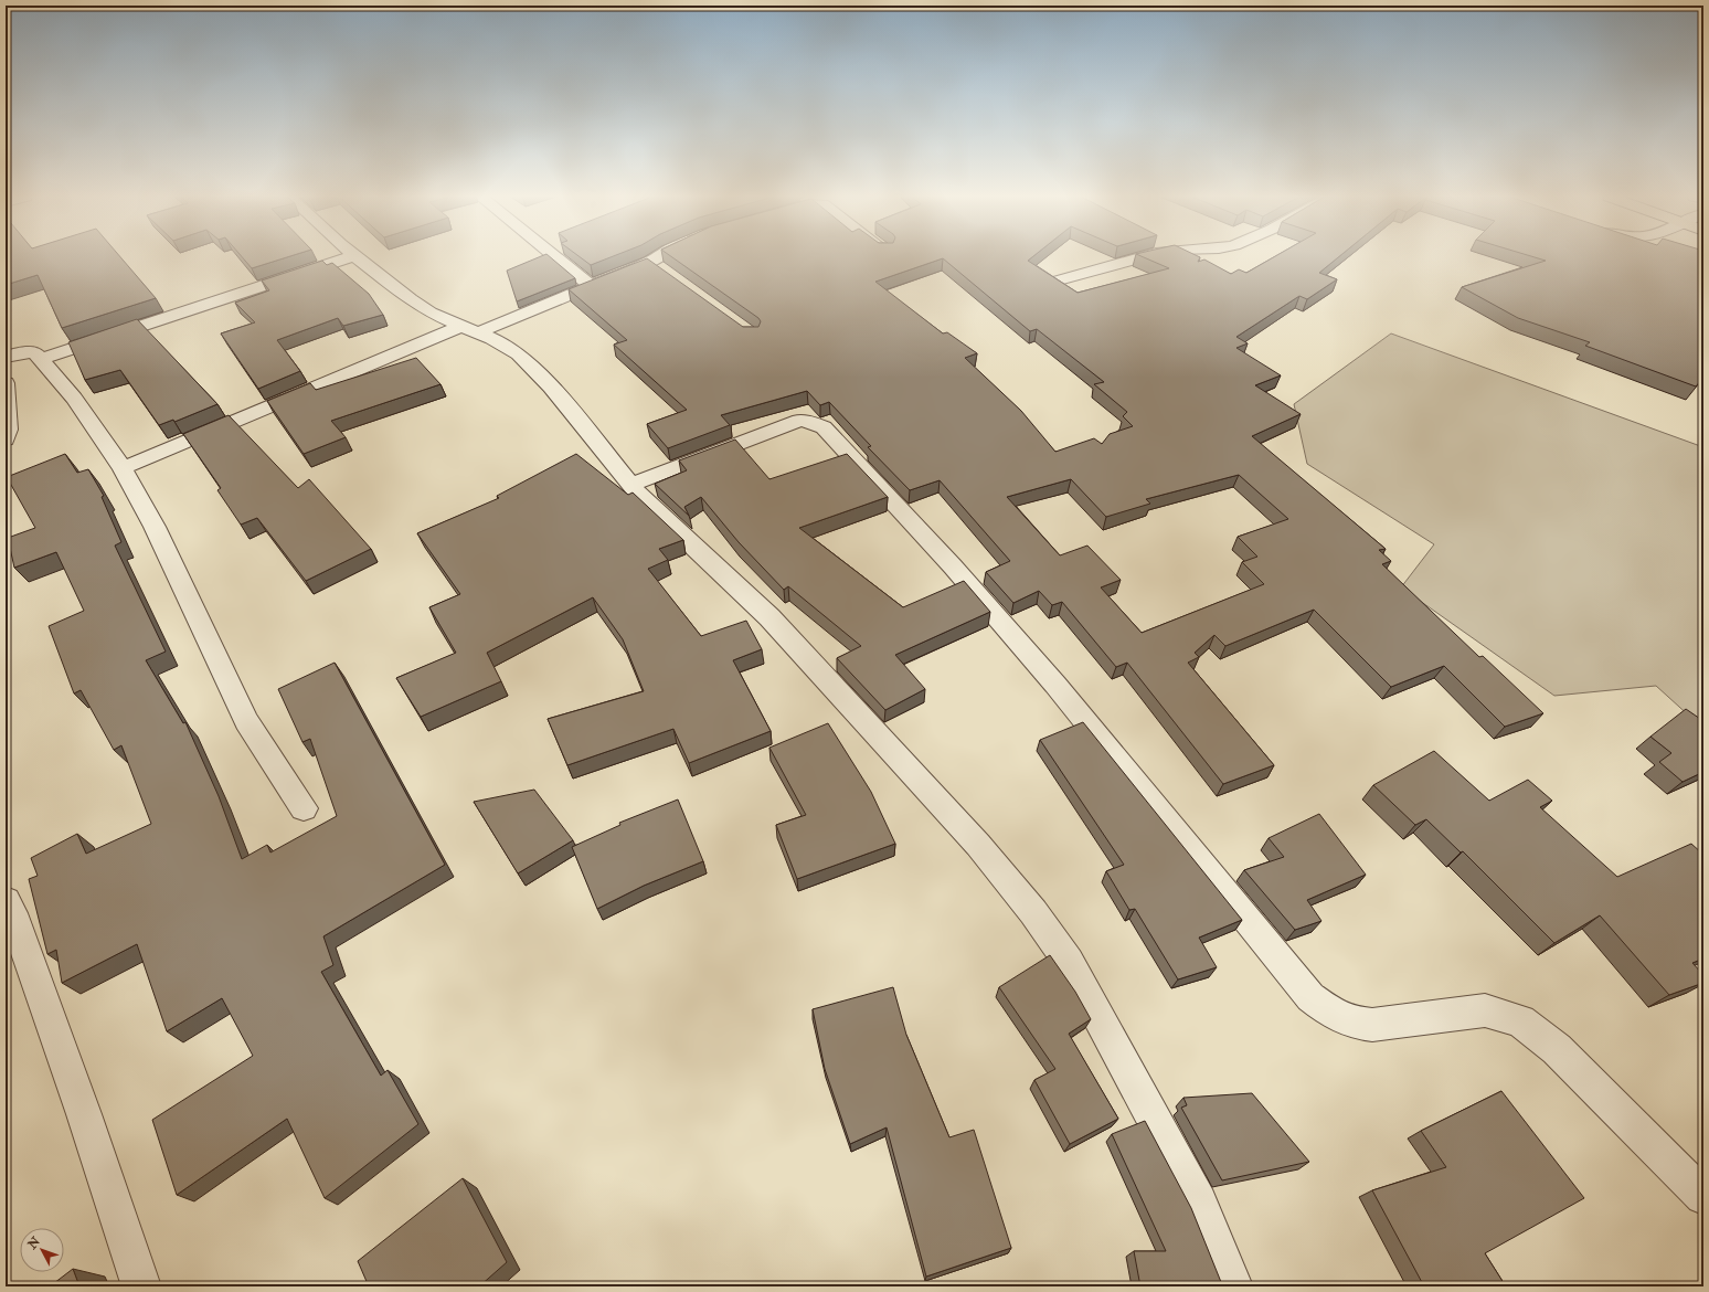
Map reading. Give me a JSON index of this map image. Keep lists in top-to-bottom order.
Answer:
{
  "north": "top left"
}
